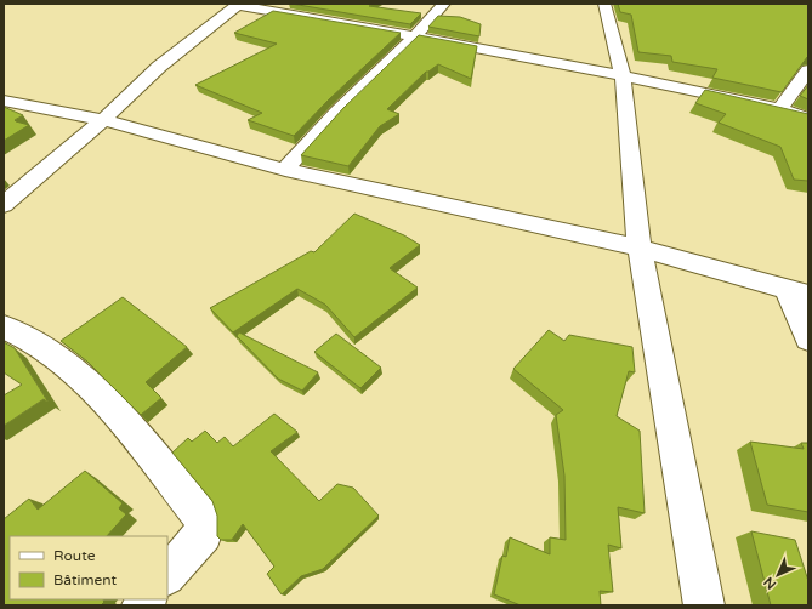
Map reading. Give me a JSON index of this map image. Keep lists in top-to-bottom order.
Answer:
{
  "legend": ["Route", "Bâtiment"],
  "north": "bottom left"
}
